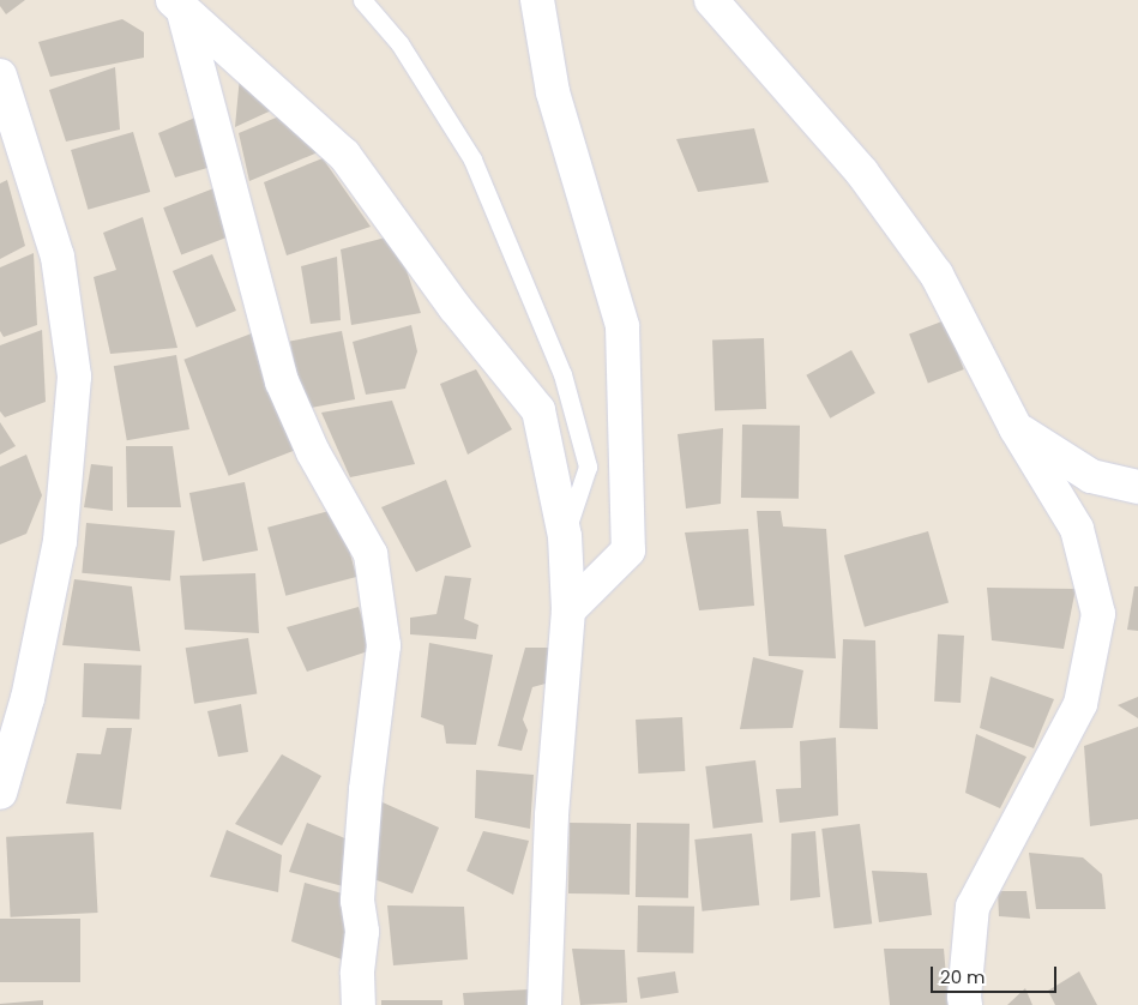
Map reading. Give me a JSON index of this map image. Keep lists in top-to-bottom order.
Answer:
{
  "scale_bar": "20 m"
}
